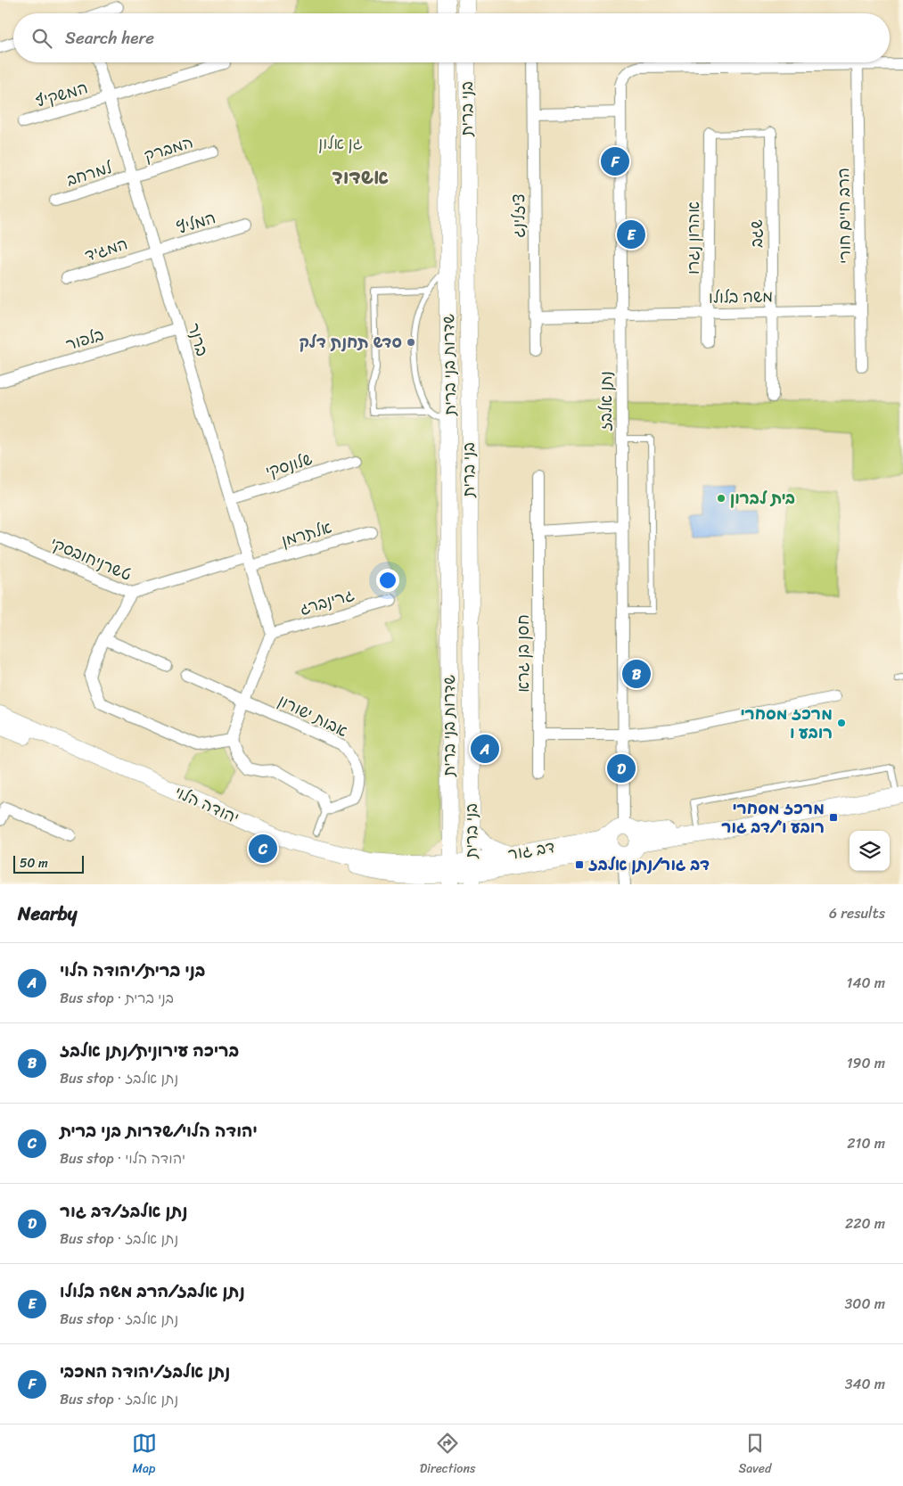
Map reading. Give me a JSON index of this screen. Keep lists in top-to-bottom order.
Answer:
{
  "streets": {
    "main road": [
      "בני ברית",
      "שדרות בני ברית",
      "יהודה הלוי",
      "דב גור"
    ],
    "street": [
      "המשקיף",
      "המברק",
      "למרחב",
      "ציזלינג",
      "הרב חיים חורי",
      "המליץ",
      "שגב",
      "אהרון נגרו",
      "המגיד",
      "משה בלולו",
      "בלפור",
      "ברנר",
      "נתן אלבז",
      "שלונסקי",
      "אלתרמן",
      "טשרניחובסקי",
      "גרינברג",
      "חסן בן גרא",
      "אבות ישורון"
    ]
  },
  "crossings": [
    ["המשקיף", "ברנר"],
    ["בני ברית", "דב גור"],
    ["המברק", "למרחב"],
    ["המברק", "ברנר"],
    ["למרחב", "ברנר"],
    ["הרב חיים חורי", "משה בלולו"],
    ["הרב חיים חורי", "נתן אלבז"],
    ["המליץ", "המגיד"],
    ["המליץ", "ברנר"],
    ["שגב", "אהרון נגרו"],
    ["שגב", "משה בלולו"],
    ["אהרון נגרו", "משה בלולו"],
    ["המגיד", "ברנר"],
    ["משה בלולו", "נתן אלבז"],
    ["בלפור", "ברנר"],
    ["ברנר", "שלונסקי"],
    ["ברנר", "אלתרמן"],
    ["ברנר", "טשרניחובסקי"],
    ["ברנר", "גרינברג"],
    ["שדרות בני ברית", "יהודה הלוי"],
    ["שדרות בני ברית", "דב גור"],
    ["נתן אלבז", "דב גור"],
    ["אלתרמן", "טשרניחובסקי"],
    ["יהודה הלוי", "דב גור"]
  ],
  "districts": ["אשדוד"],
  "parks": ["גן אלון"],
  "places": {
    "other": ["סדש תחנת דלק", "בית לברון", "מרכז מסחרי רובע ו"],
    "transit": ["מרכז מסחרי רובע ו׳/דב גור", "דב גור/נתן אלבז"]
  },
  "scale_bar": "50 m",
  "page": {
    "search": "Search here",
    "pins": [
      "F",
      "E",
      "B",
      "A",
      "D",
      "C"
    ],
    "scale": "50 m",
    "heading": ["Nearby", "6 results"],
    "list": [
      {
        "mark": "A",
        "name": "בני ברית/יהודה הלוי",
        "note": "Bus stop · בני ברית",
        "value": "140 m"
      },
      {
        "mark": "B",
        "name": "בריכה עירונית/נתן אלבז",
        "note": "Bus stop · נתן אלבז",
        "value": "190 m"
      },
      {
        "mark": "C",
        "name": "יהודה הלוי/שדרות בני ברית",
        "note": "Bus stop · יהודה הלוי",
        "value": "210 m"
      },
      {
        "mark": "D",
        "name": "נתן אלבז/דב גור",
        "note": "Bus stop · נתן אלבז",
        "value": "220 m"
      },
      {
        "mark": "E",
        "name": "נתן אלבז/הרב משה בלולו",
        "note": "Bus stop · נתן אלבז",
        "value": "300 m"
      },
      {
        "mark": "F",
        "name": "נתן אלבז/יהודה המכבי",
        "note": "Bus stop · נתן אלבז",
        "value": "340 m"
      }
    ],
    "nav": ["Map", "Directions", "Saved"]
  }
}
